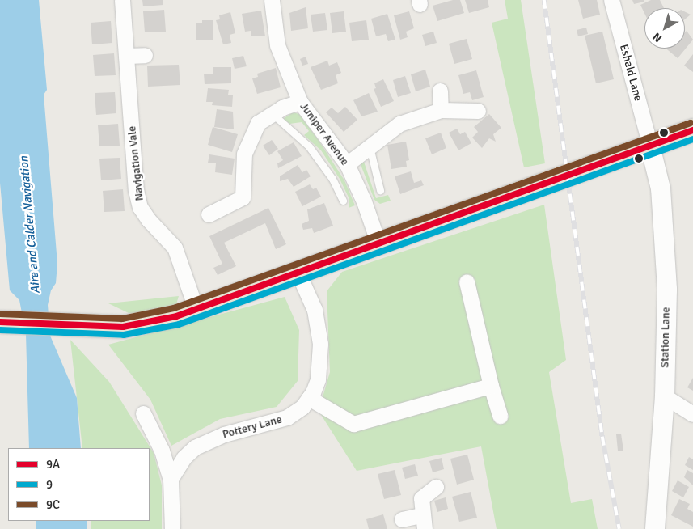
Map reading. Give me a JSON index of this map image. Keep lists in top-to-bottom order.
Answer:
{
  "streets": {
    "street": [
      "Eshald Lane",
      "Juniper Avenue",
      "Navigation Vale",
      "Station Lane",
      "Pottery Lane"
    ]
  },
  "crossings": [
    ["Eshald Lane", "Station Lane"]
  ],
  "water": ["Aire and Calder Navigation"],
  "lines": ["transit line 9C", "transit line 9A", "transit line 9"],
  "legend": ["9A", "9", "9C"],
  "north": "bottom left"
}
